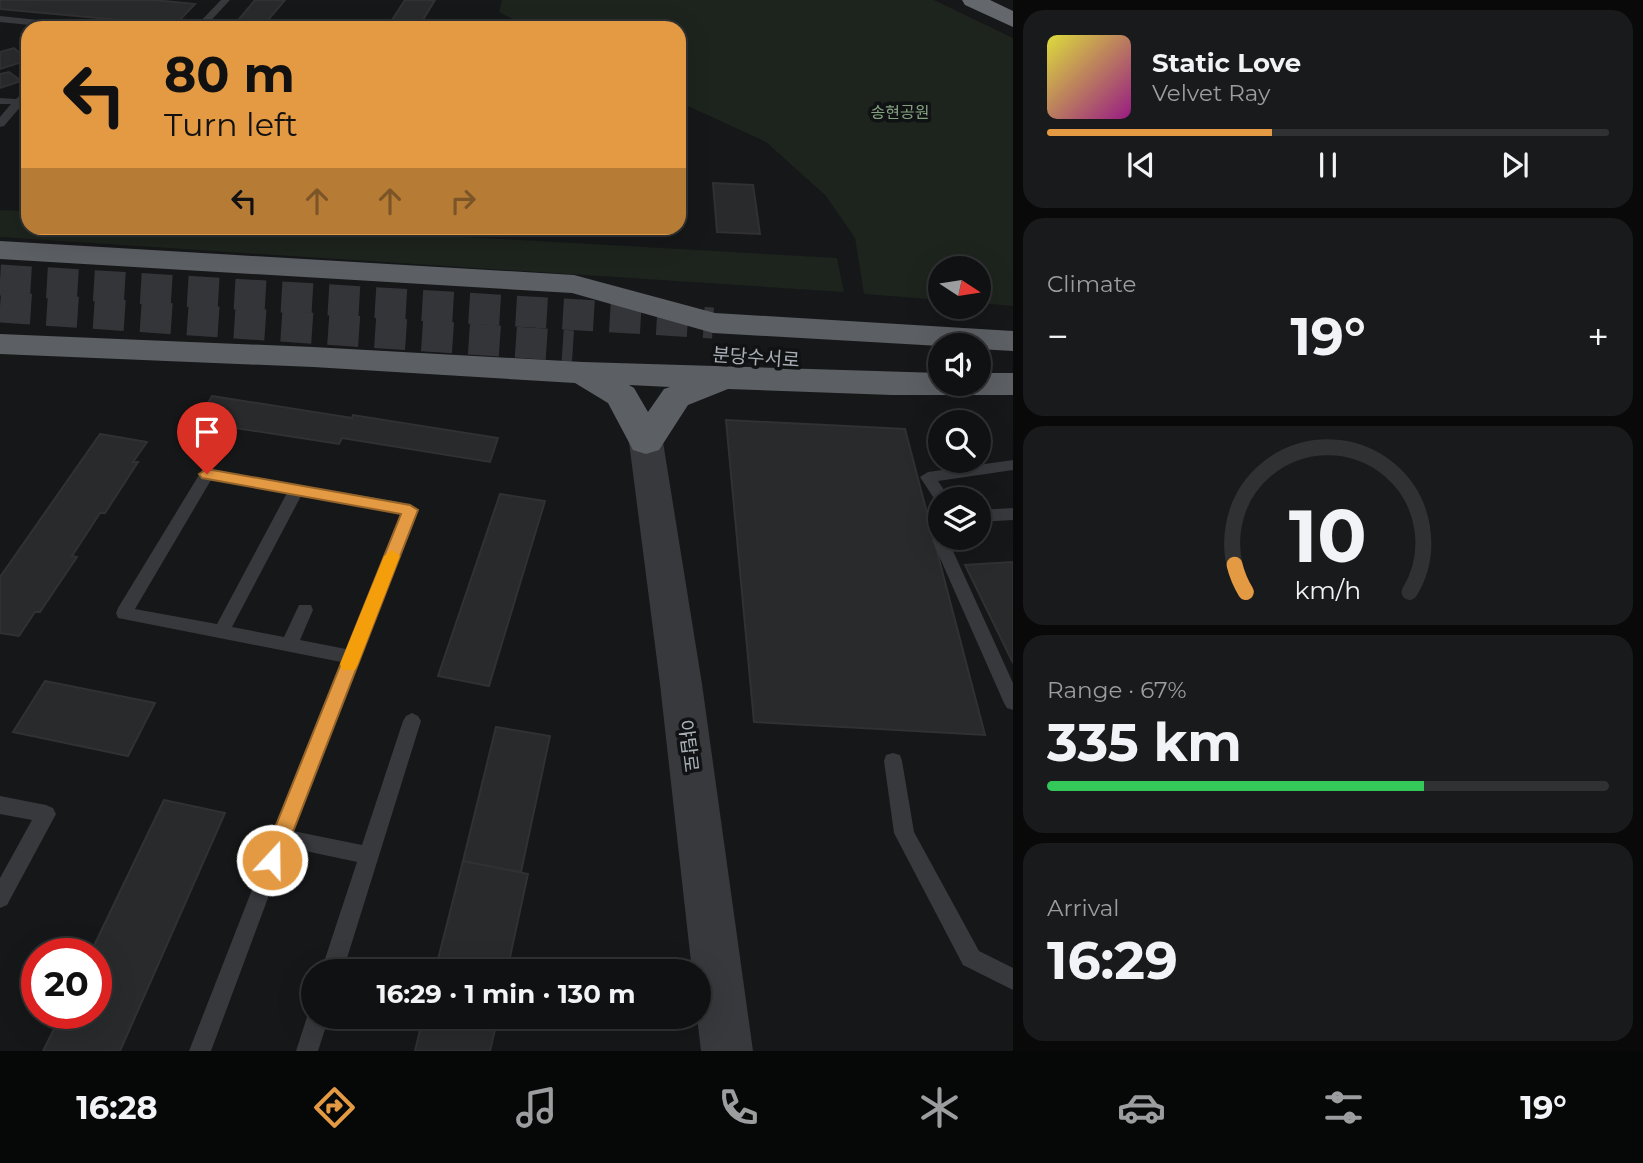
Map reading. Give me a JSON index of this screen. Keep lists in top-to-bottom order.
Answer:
{
  "streets": {
    "highway": ["분당수서로"],
    "street": ["야탑로"]
  },
  "parks": ["송현공원"],
  "north": "right",
  "page": {
    "turn": ["80 m", "Turn left"],
    "song": ["Static Love", "Velvet Ray"],
    "tile": [
      "Climate",
      ["Range · 67%", "335 km"],
      ["Arrival", "16:29"]
    ],
    "heat": ["−", "19°", "+"],
    "limit": "20",
    "trip": "16:29 · 1 min · 130 m",
    "tabs": ["16:28", "19°"],
    "gauge": ["10", "km/h"]
  }
}
